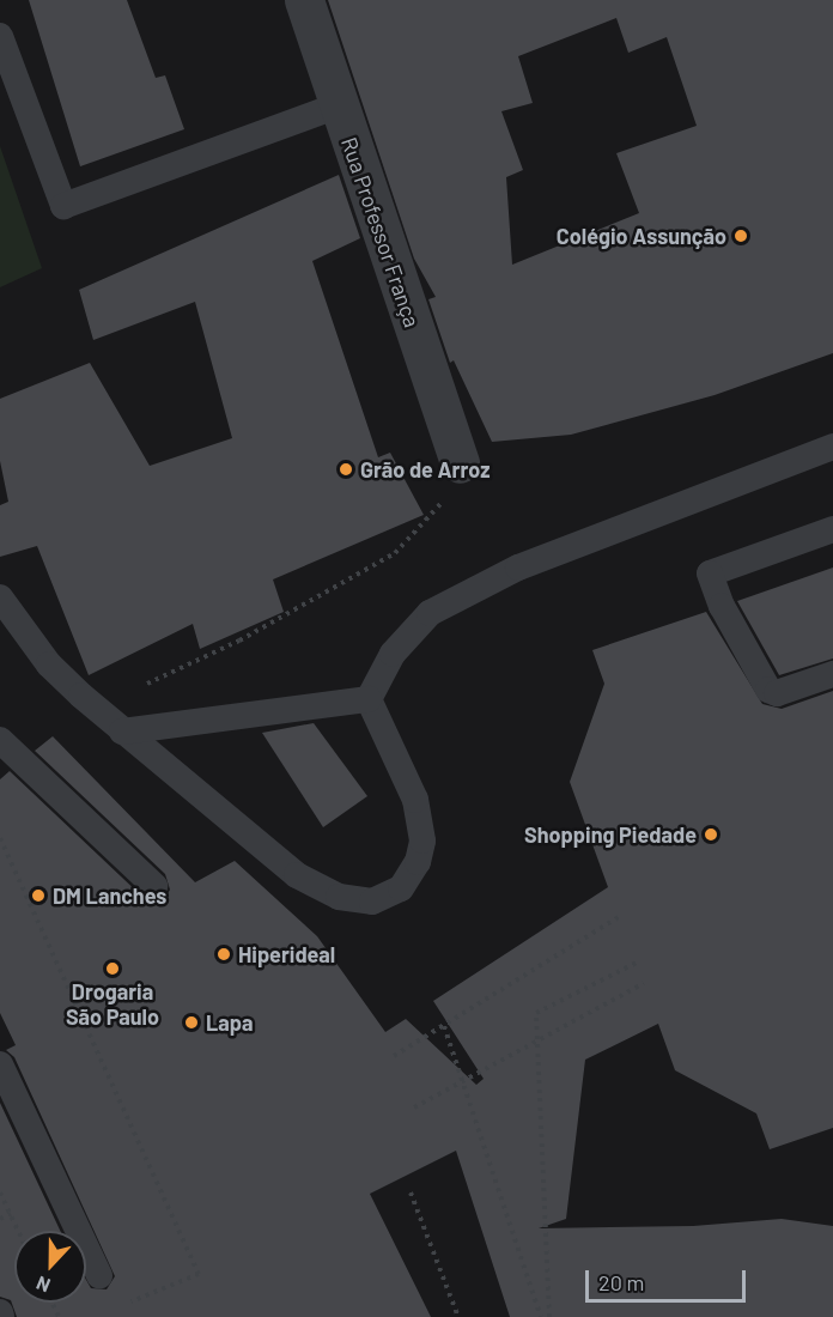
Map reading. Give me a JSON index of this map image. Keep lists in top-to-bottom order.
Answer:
{
  "streets": {
    "street": ["Rua Professor França"]
  },
  "places": [
    "Colégio Assunção",
    "Grão de Arroz",
    "Shopping Piedade",
    "DM Lanches",
    "Hiperideal",
    "Drogaria São Paulo",
    "Lapa"
  ],
  "scale_bar": "20 m",
  "north": "bottom"
}
